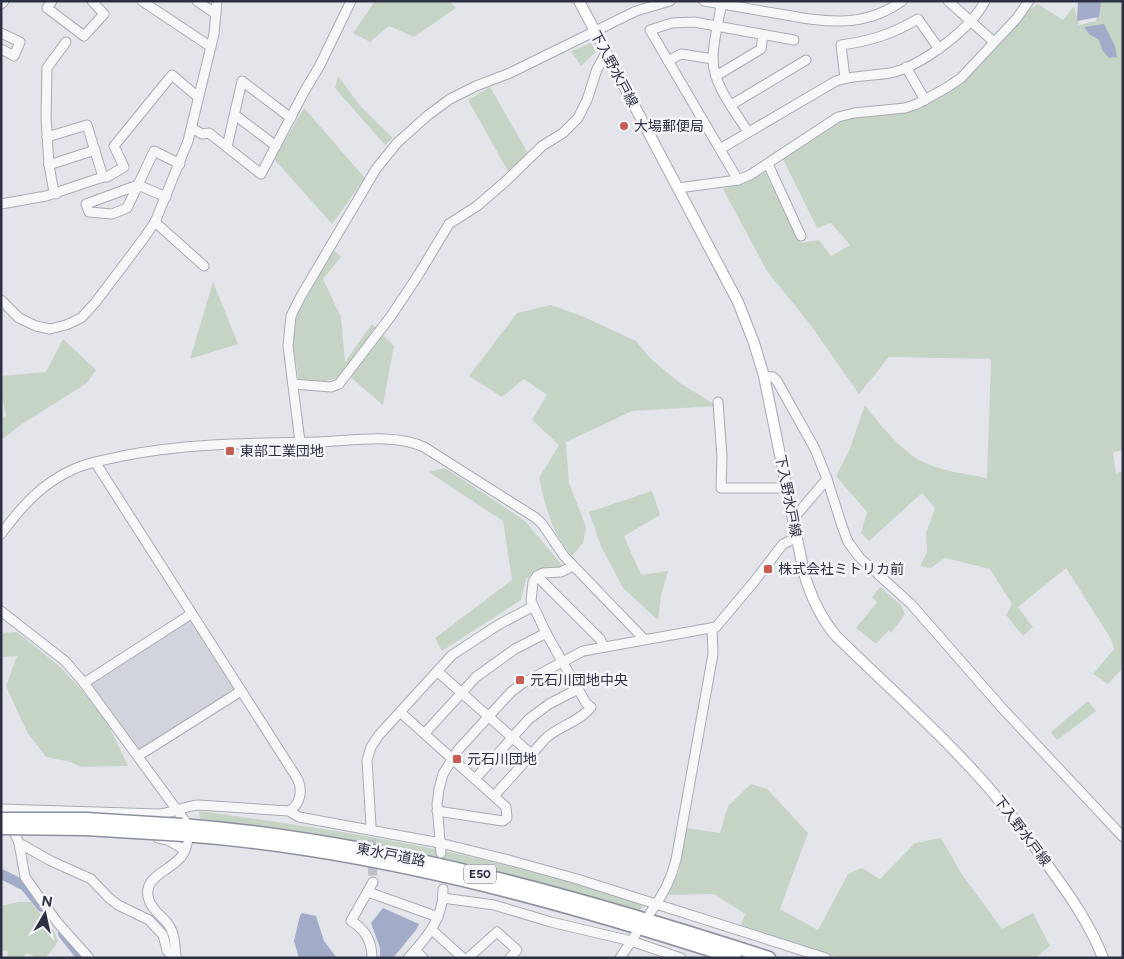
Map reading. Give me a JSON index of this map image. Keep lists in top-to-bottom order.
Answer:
{
  "streets": {
    "highway": ["東水戸道路", "E50"],
    "main road": ["下入野水戸線"]
  },
  "places": {
    "other": ["大場郵便局"],
    "transit": [
      "東部工業団地",
      "株式会社ミトリカ前",
      "元石川団地中央",
      "元石川団地"
    ]
  },
  "north": "top"
}
